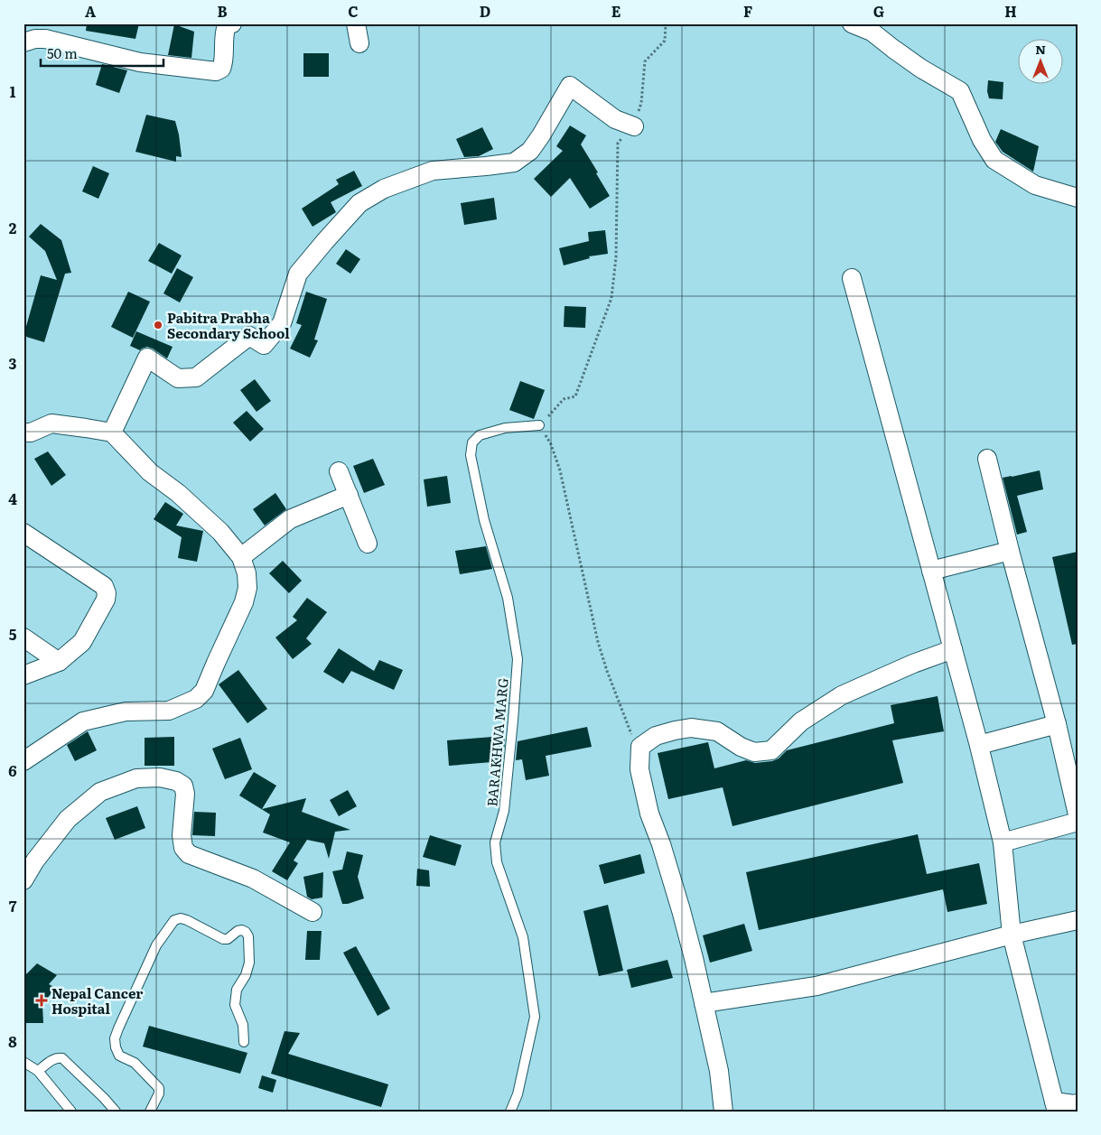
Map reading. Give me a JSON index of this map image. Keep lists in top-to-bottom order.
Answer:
{
  "streets": {
    "lane": ["BARAKHWA MARG"]
  },
  "places": {
    "other": ["Pabitra Prabha Secondary School"],
    "health": ["Nepal Cancer Hospital"]
  },
  "scale_bar": "50 m",
  "north": "top",
  "grid": {
    "columns": [
      "A",
      "B",
      "C",
      "D",
      "E",
      "F",
      "G",
      "H"
    ],
    "rows": [
      "1",
      "2",
      "3",
      "4",
      "5",
      "6",
      "7",
      "8"
    ]
  }
}
